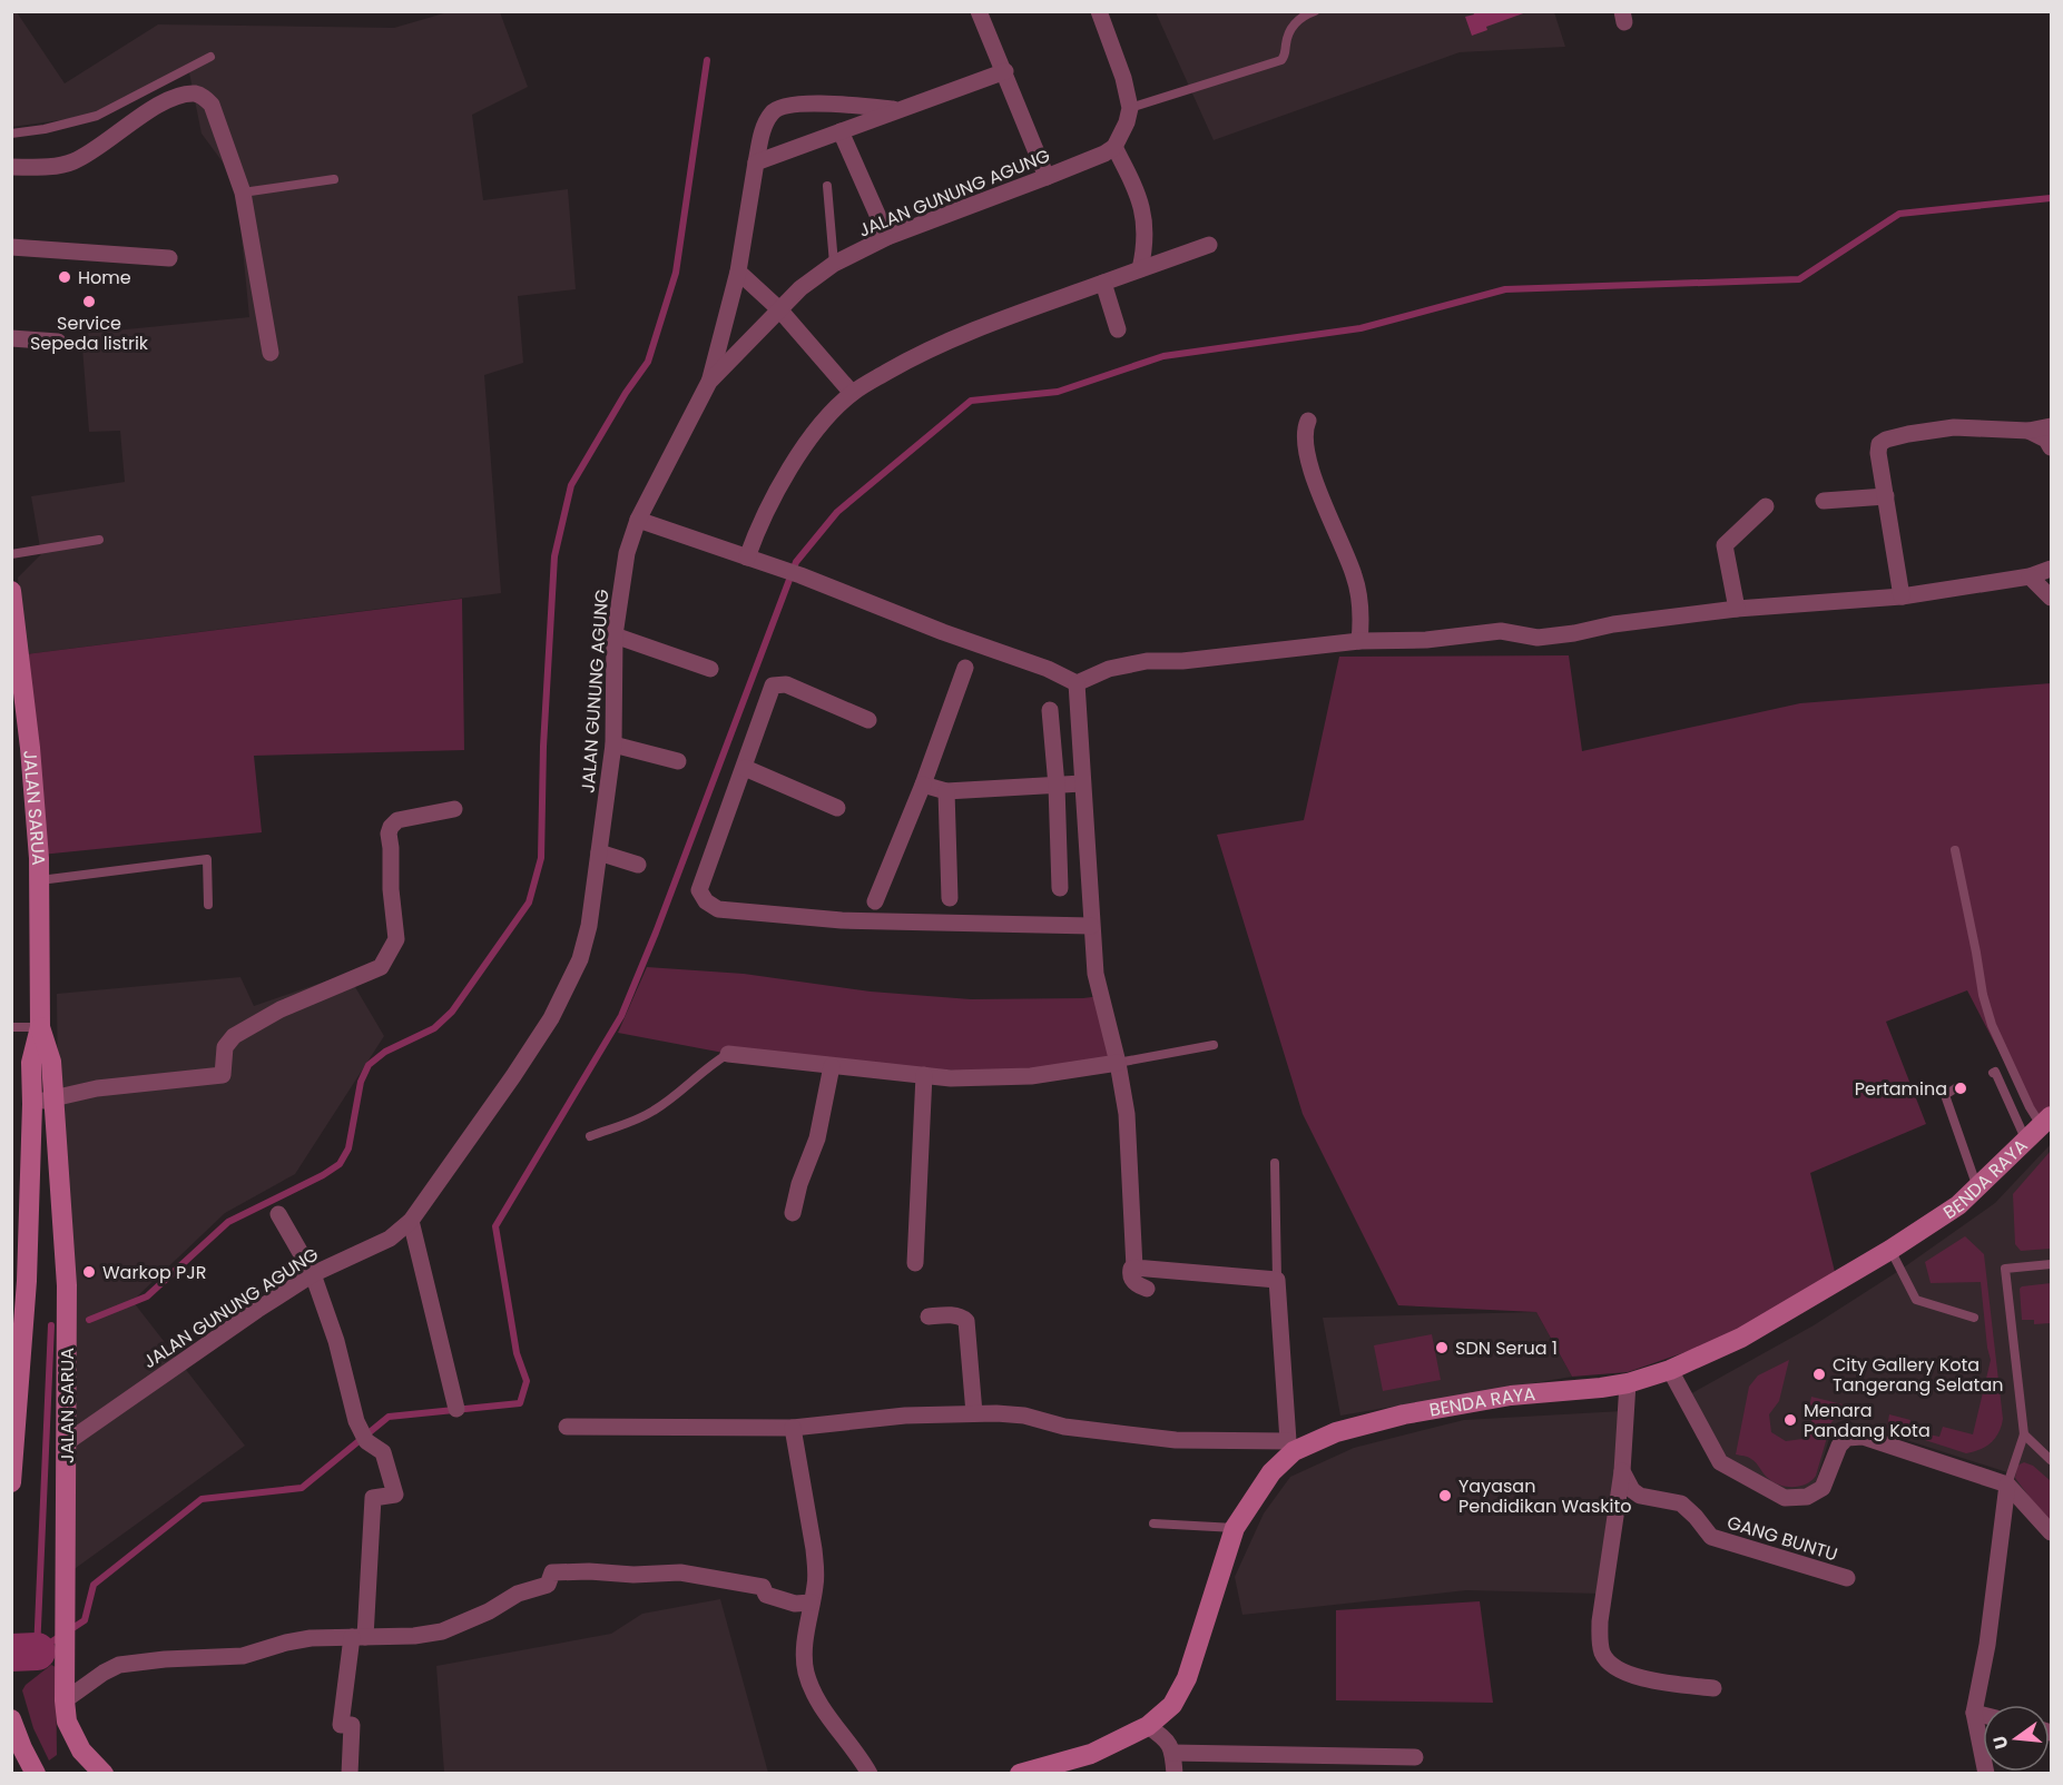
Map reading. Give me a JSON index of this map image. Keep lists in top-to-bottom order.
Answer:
{
  "streets": {
    "main road": ["JALAN SARUA", "BENDA RAYA"],
    "street": ["JALAN GUNUNG AGUNG", "GANG BUNTU"]
  },
  "crossings": [
    ["JALAN GUNUNG AGUNG", "JALAN SARUA"]
  ],
  "places": [
    "Home",
    "Service Sepeda listrik",
    "Pertamina",
    "Warkop PJR",
    "SDN Serua 1",
    "City Gallery Kota Tangerang Selatan",
    "Menara Pandang Kota",
    "Yayasan Pendidikan Waskito"
  ],
  "north": "left"
}
